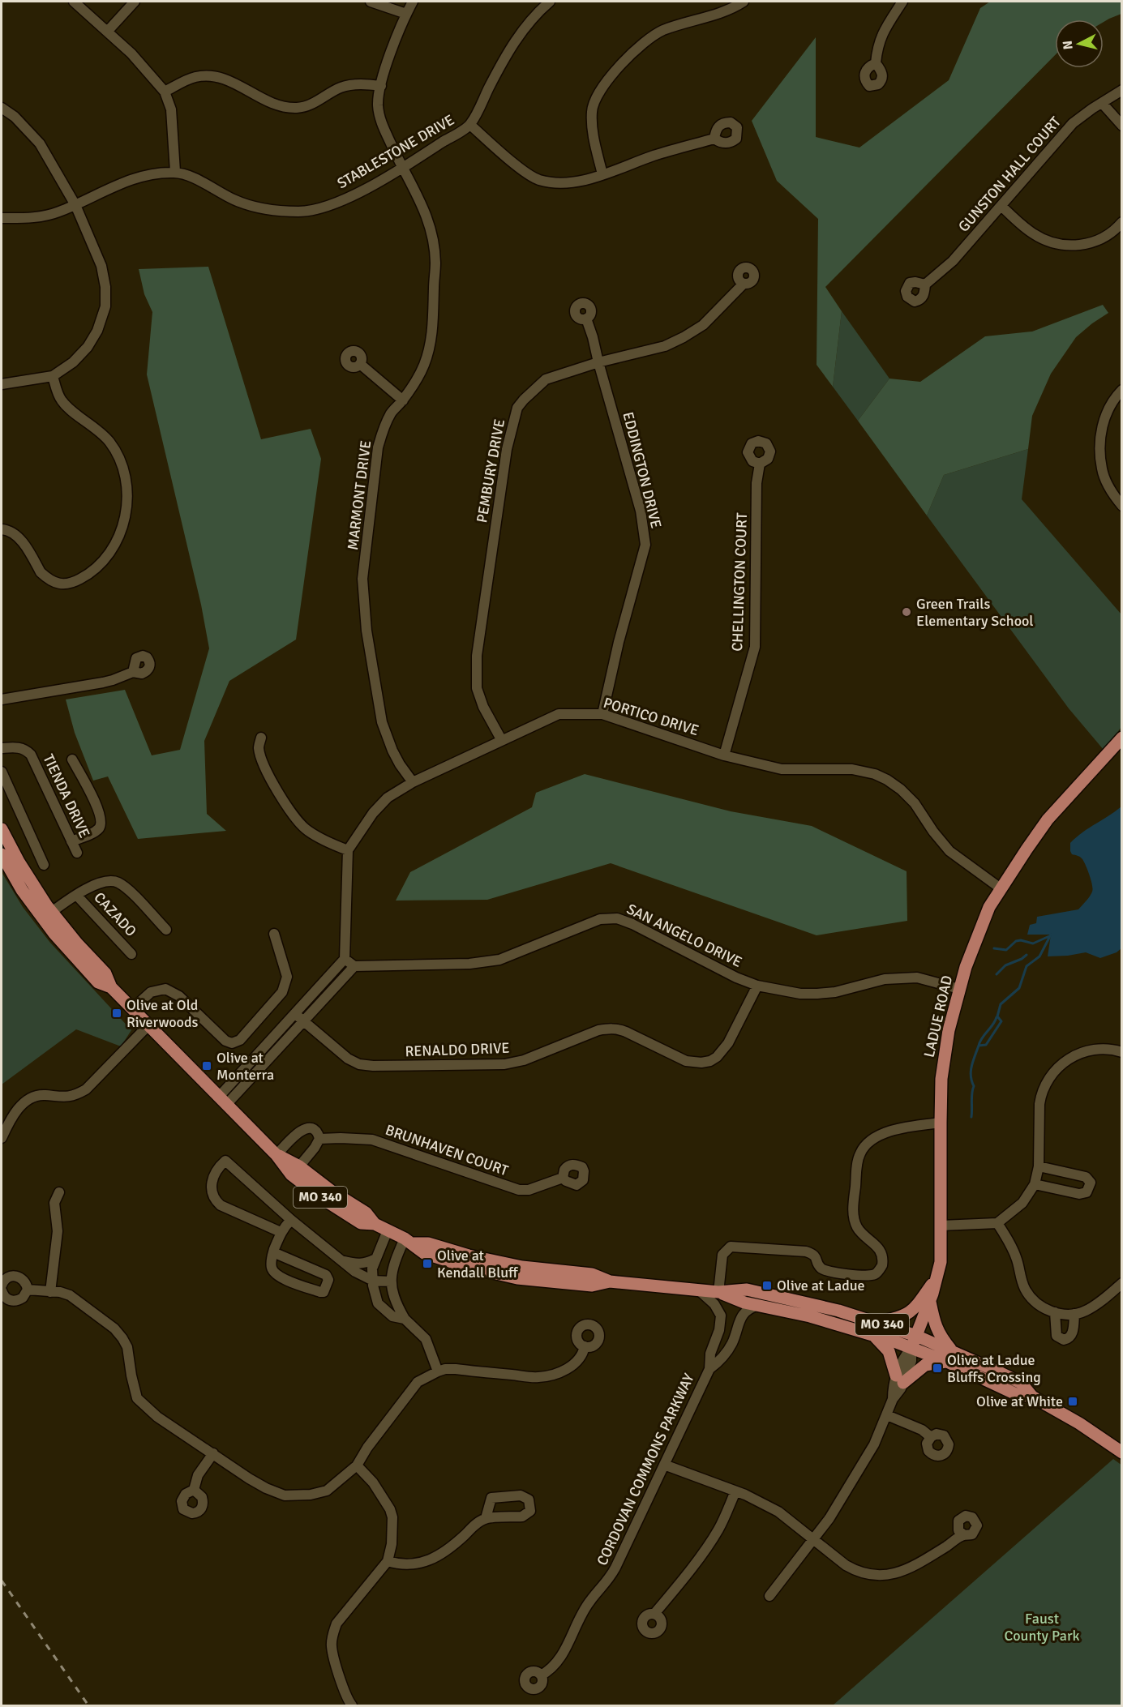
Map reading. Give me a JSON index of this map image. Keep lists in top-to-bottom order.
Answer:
{
  "streets": {
    "main road": ["LADUE ROAD", "MO 340"],
    "street": [
      "STABLESTONE DRIVE",
      "GUNSTON HALL COURT",
      "EDDINGTON DRIVE",
      "PEMBURY DRIVE",
      "MARMONT DRIVE",
      "CHELLINGTON COURT",
      "PORTICO DRIVE",
      "TIENDA DRIVE",
      "CAZADO",
      "SAN ANGELO DRIVE",
      "RENALDO DRIVE",
      "BRUNHAVEN COURT",
      "CORDOVAN COMMONS PARKWAY"
    ]
  },
  "crossings": [
    ["STABLESTONE DRIVE", "MARMONT DRIVE"],
    ["EDDINGTON DRIVE", "PEMBURY DRIVE"],
    ["EDDINGTON DRIVE", "PORTICO DRIVE"],
    ["PEMBURY DRIVE", "PORTICO DRIVE"],
    ["MARMONT DRIVE", "PORTICO DRIVE"],
    ["CHELLINGTON COURT", "PORTICO DRIVE"],
    ["PORTICO DRIVE", "LADUE ROAD"],
    ["SAN ANGELO DRIVE", "LADUE ROAD"],
    ["SAN ANGELO DRIVE", "RENALDO DRIVE"],
    ["LADUE ROAD", "MO 340"],
    ["BRUNHAVEN COURT", "MO 340"],
    ["MO 340", "CORDOVAN COMMONS PARKWAY"]
  ],
  "parks": ["Faust County Park"],
  "places": {
    "other": ["Green Trails Elementary School"],
    "transit": [
      "Olive at Old Riverwoods",
      "Olive at Monterra",
      "Olive at Kendall Bluff",
      "Olive at Ladue",
      "Olive at Ladue Bluffs Crossing",
      "Olive at White"
    ]
  },
  "north": "left"
}
